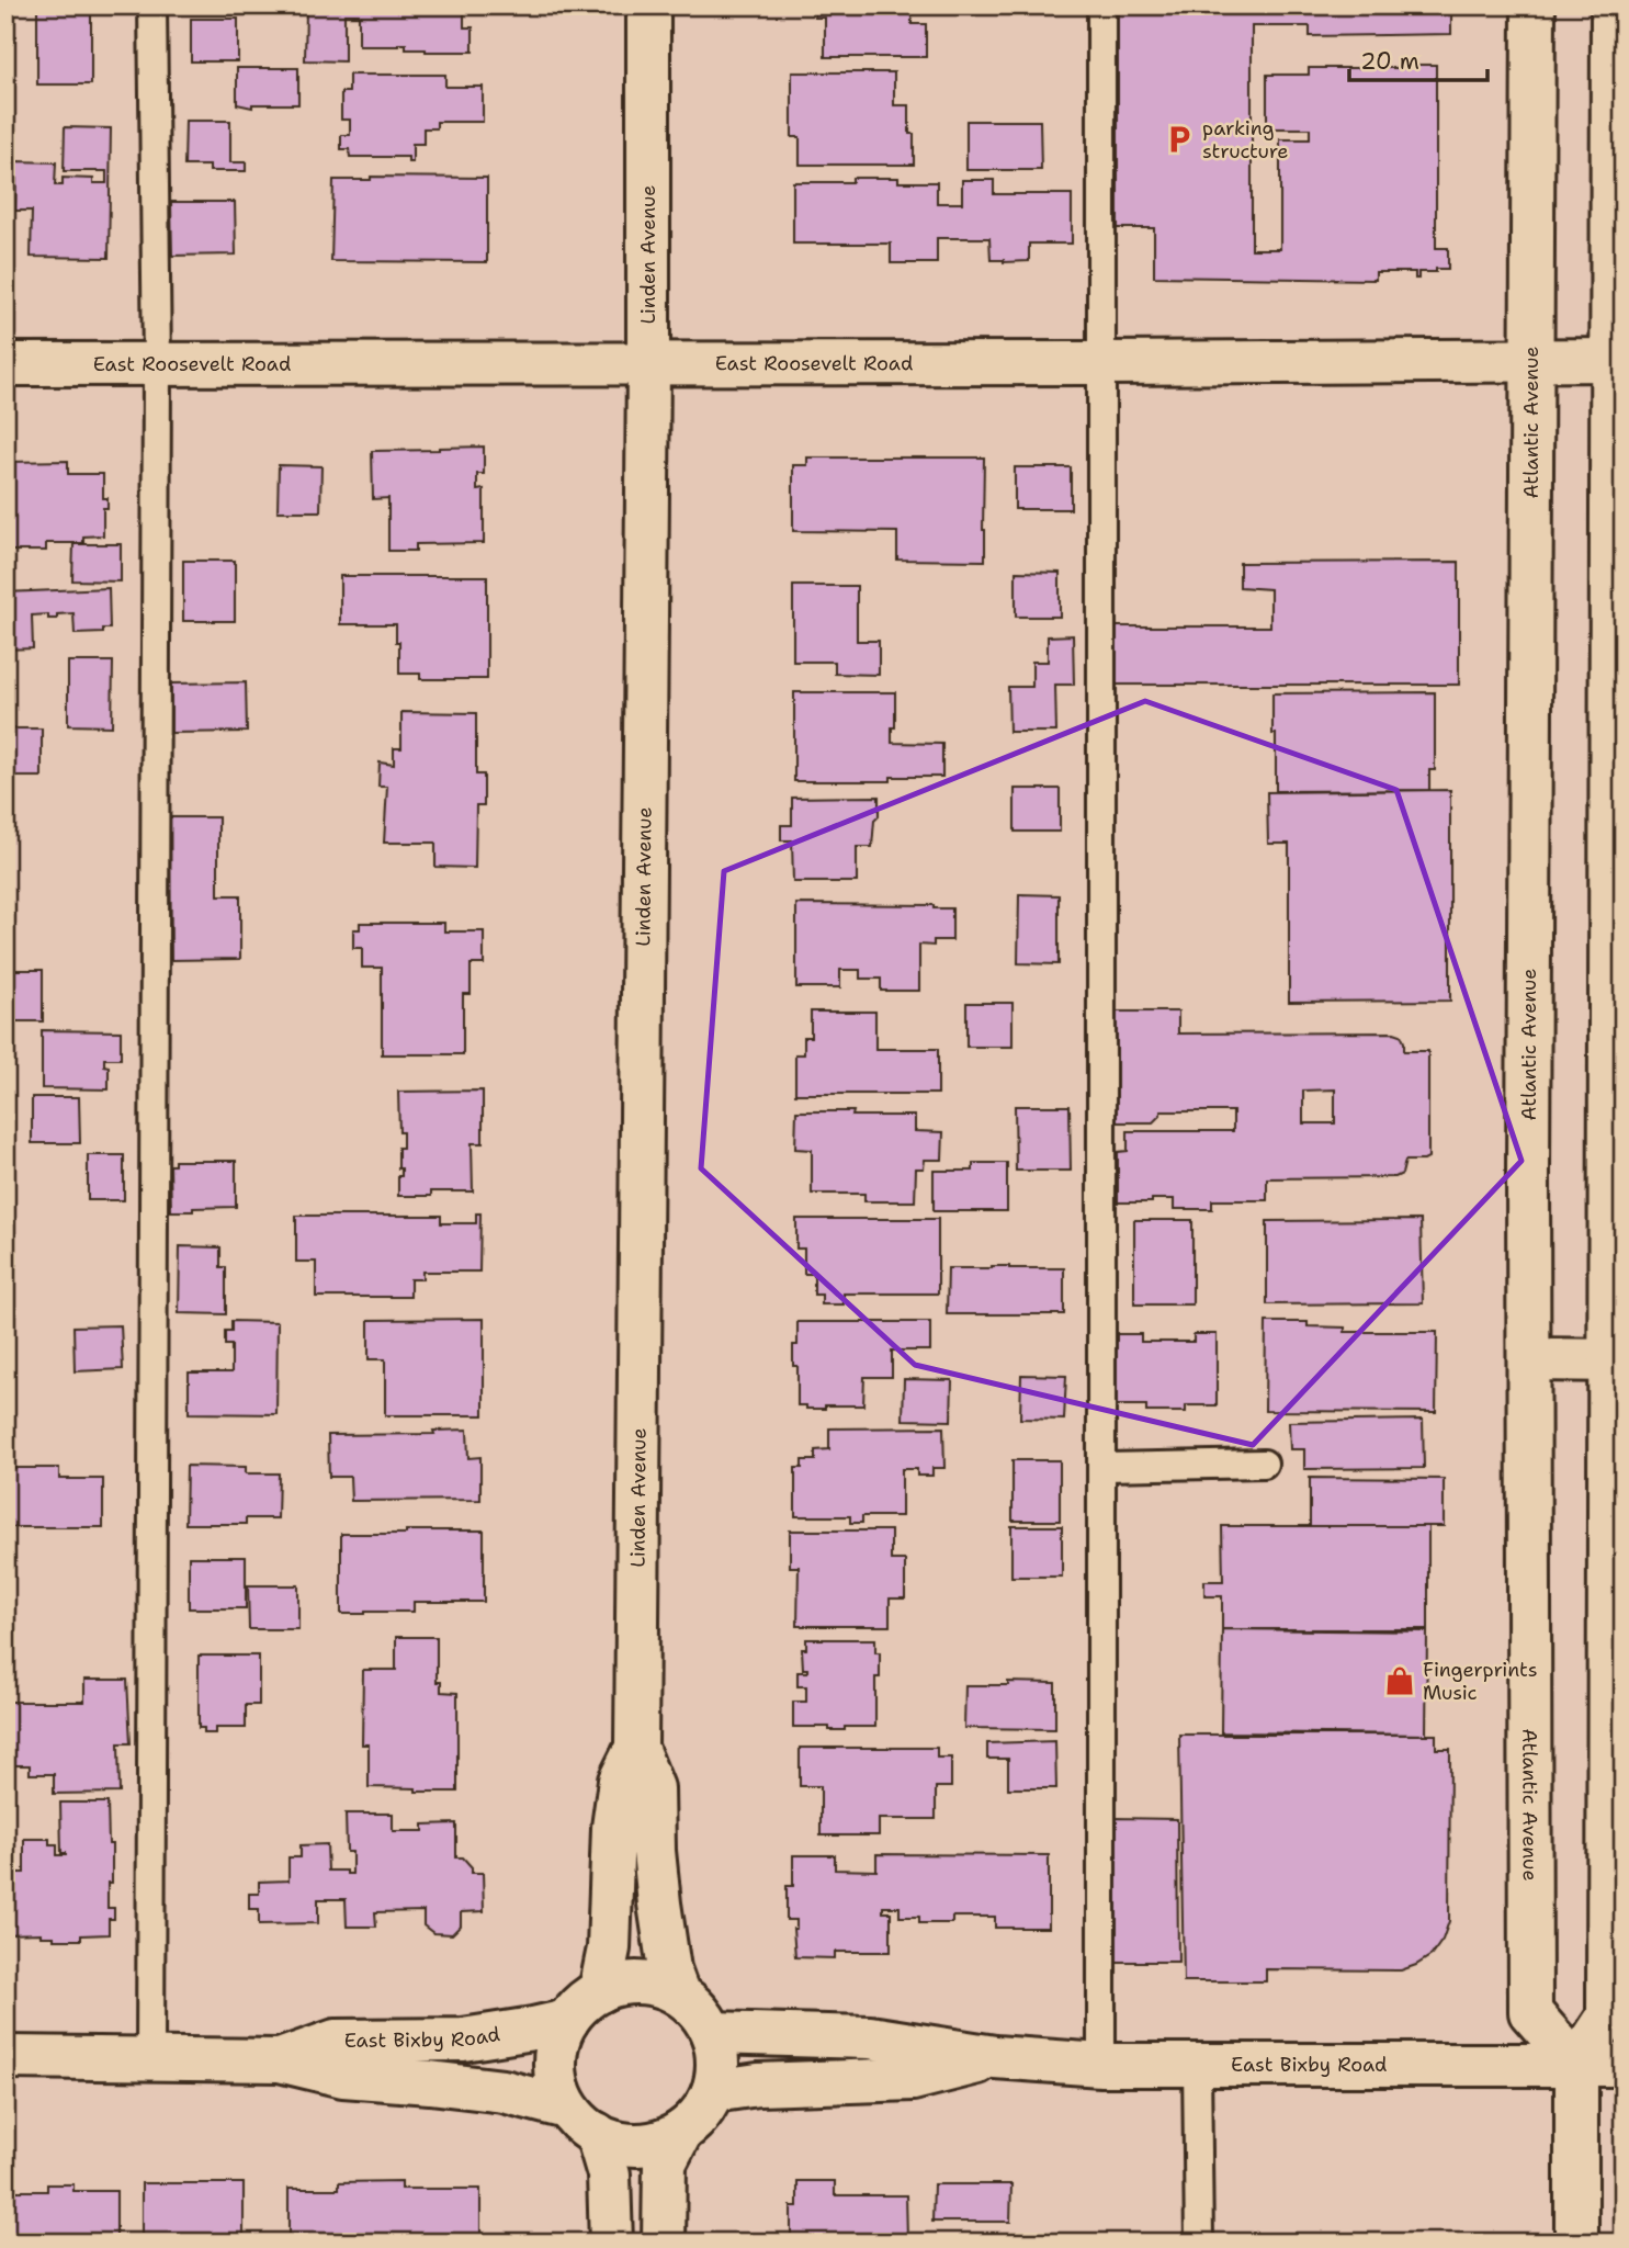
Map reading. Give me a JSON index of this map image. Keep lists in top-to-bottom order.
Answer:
{
  "streets": {
    "street": [
      "Linden Avenue",
      "East Roosevelt Road",
      "Atlantic Avenue",
      "East Bixby Road"
    ]
  },
  "crossings": [
    ["Linden Avenue", "East Roosevelt Road"],
    ["East Roosevelt Road", "Atlantic Avenue"],
    ["Atlantic Avenue", "East Bixby Road"]
  ],
  "places": {
    "parking": ["parking structure"],
    "shop": ["Fingerprints Music"]
  },
  "scale_bar": "20 m"
}
